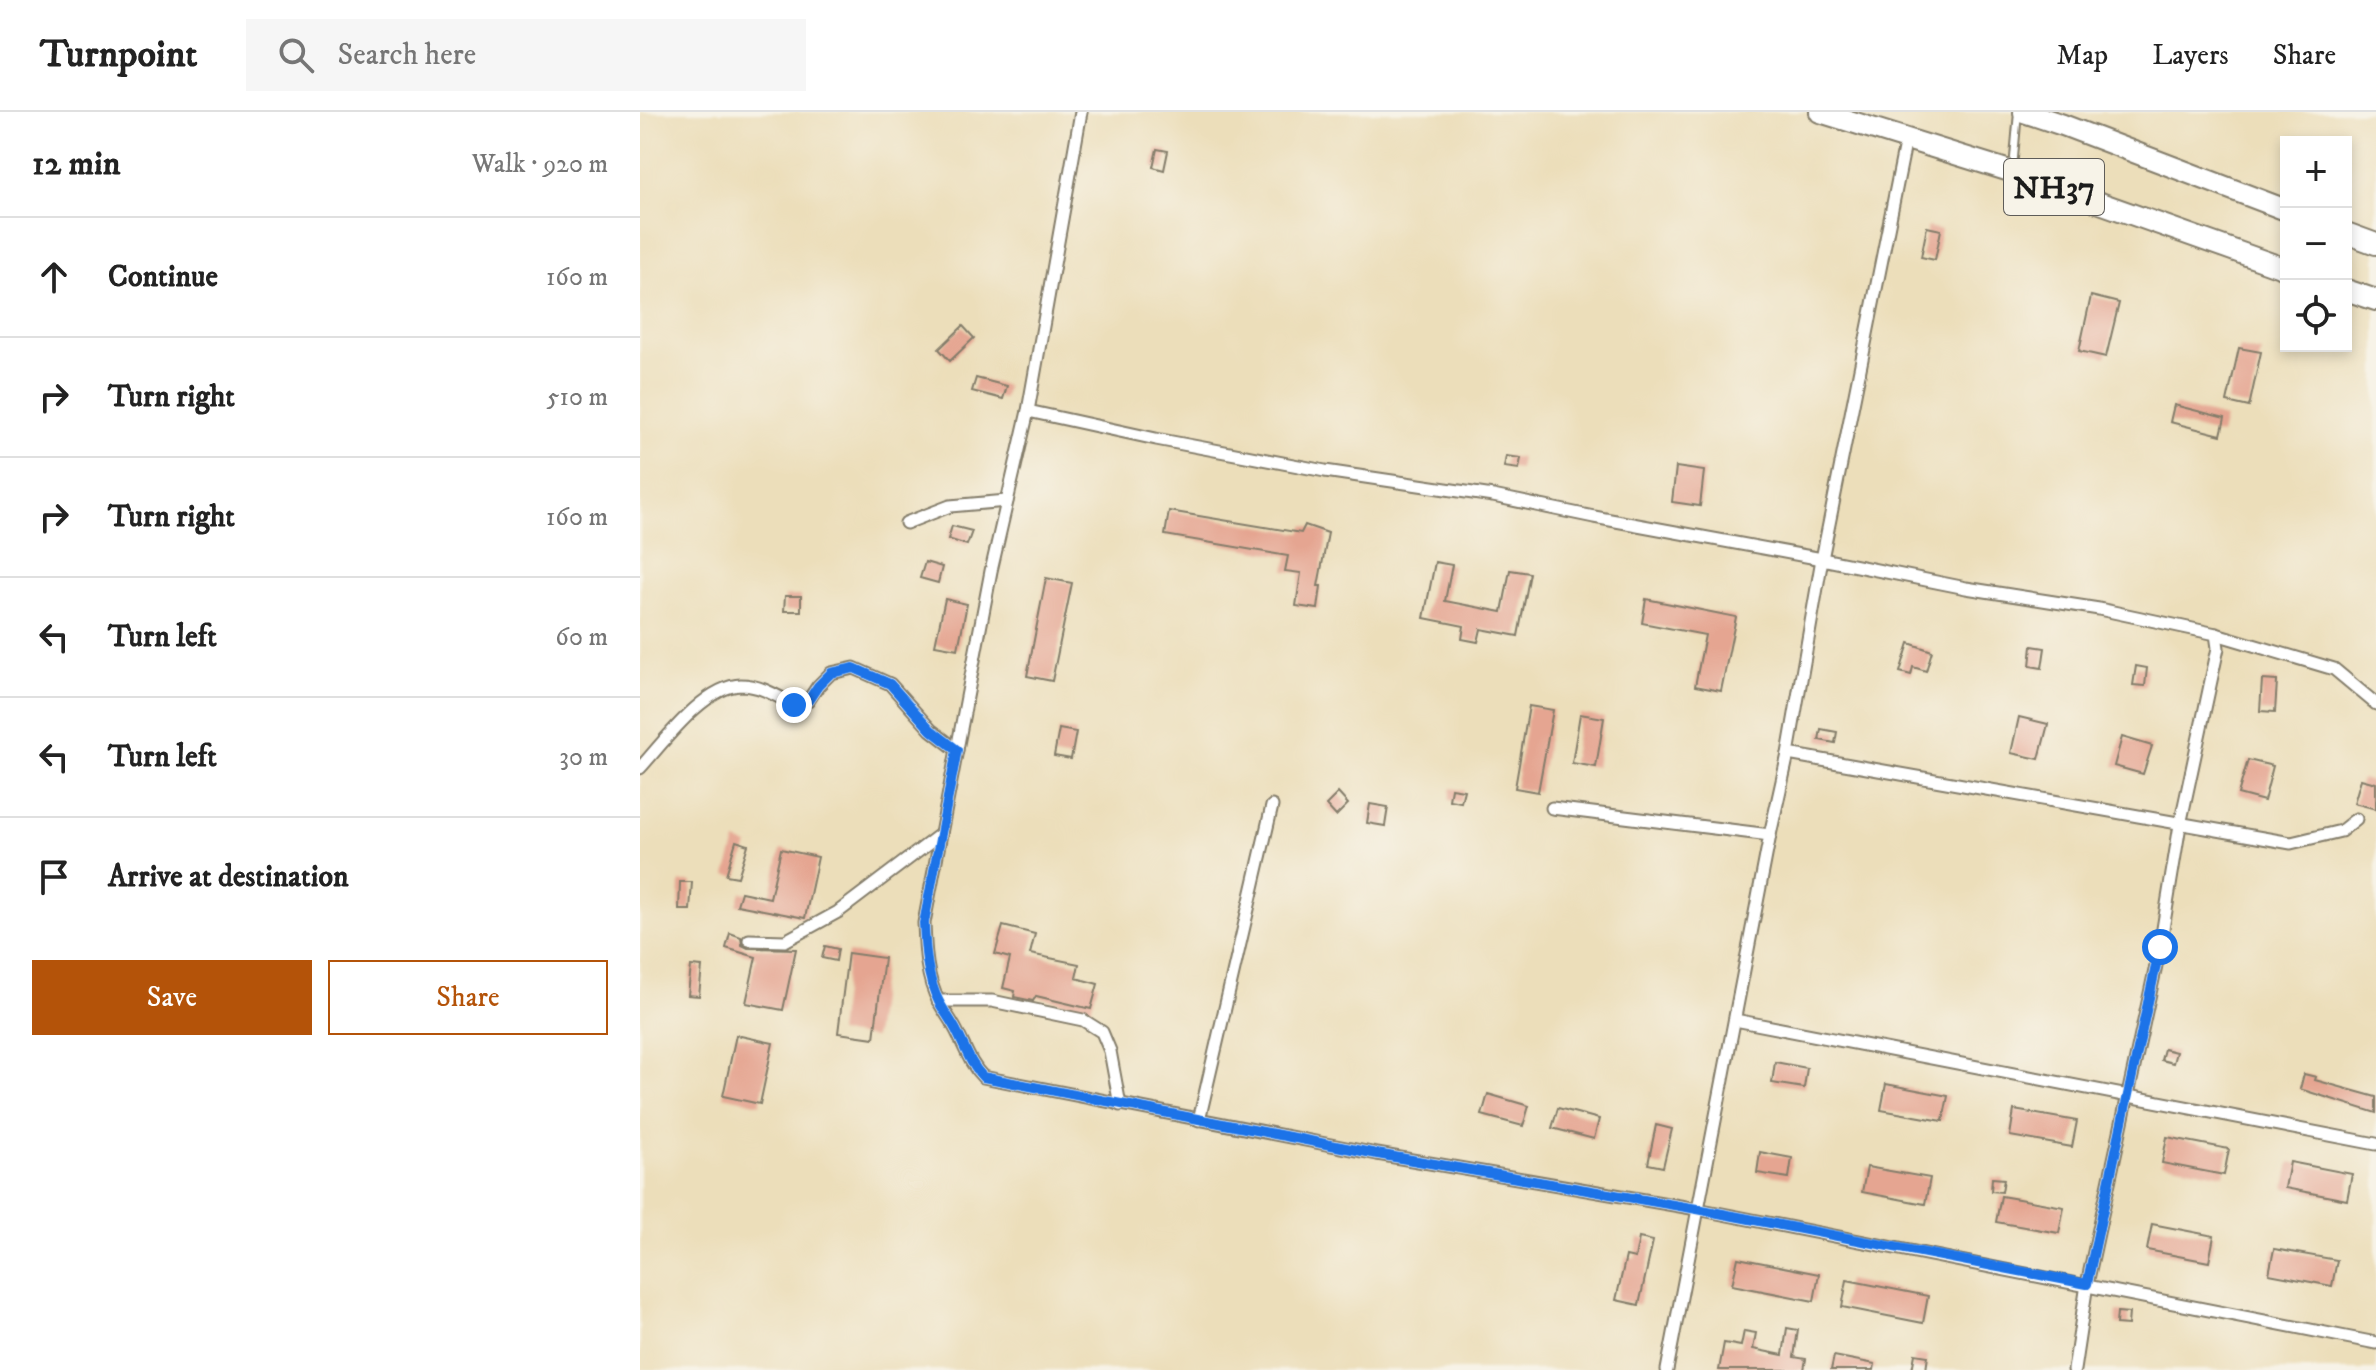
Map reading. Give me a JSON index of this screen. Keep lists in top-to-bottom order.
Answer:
{
  "streets": {
    "highway": ["NH37"]
  },
  "page": {
    "header": "Turnpoint",
    "search": "Search here",
    "nav": ["Map", "Layers", "Share"],
    "heading": ["12 min", "Walk · 920 m"],
    "map_buttons": ["+", "−"],
    "list": [
      ["Continue", "160 m"],
      ["Turn right", "510 m"],
      ["Turn right", "160 m"],
      ["Turn left", "60 m"],
      ["Turn left", "30 m"],
      "Arrive at destination"
    ],
    "buttons": ["Save", "Share"]
  }
}
